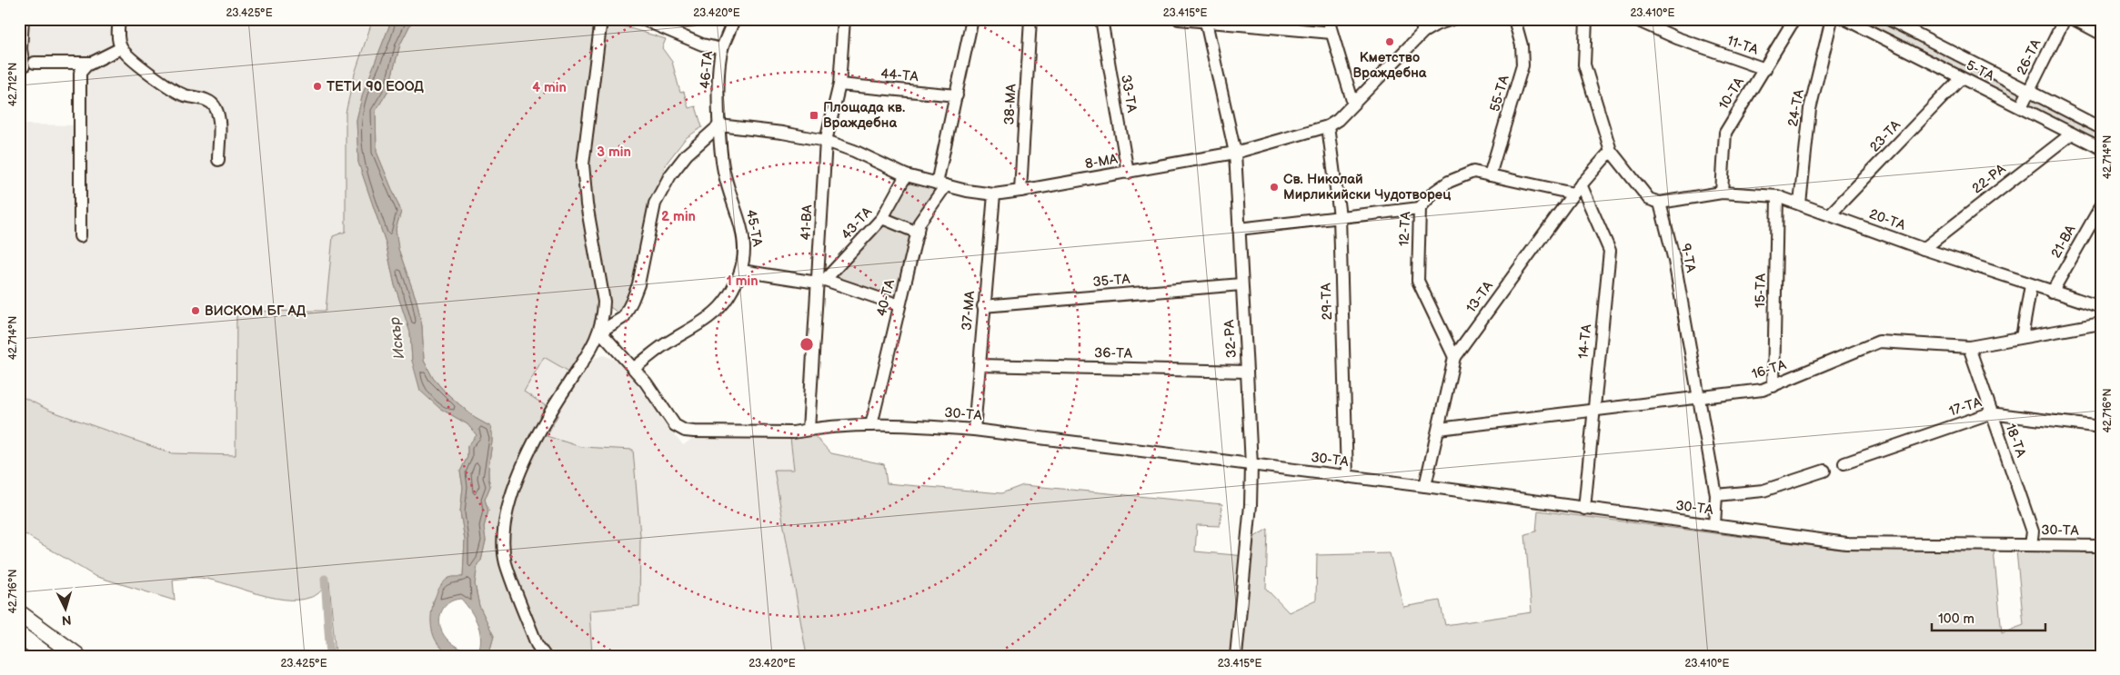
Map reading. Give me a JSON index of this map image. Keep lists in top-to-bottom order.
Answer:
{
  "streets": {
    "street": [
      "11-ТА",
      "26-ТА",
      "46-ТА",
      "5-ТА",
      "44-ТА",
      "33-ТА",
      "55-ТА",
      "10-ТА",
      "38-МА",
      "24-ТА",
      "23-ТА",
      "8-МА",
      "22-РА",
      "20-ТА",
      "41-ВА",
      "43-ТА",
      "45-ТА",
      "12-ТА",
      "21-ВА",
      "9-ТА",
      "35-ТА",
      "15-ТА",
      "13-ТА",
      "40-ТА",
      "29-ТА",
      "37-МА",
      "32-РА",
      "14-ТА",
      "36-ТА",
      "16-ТА",
      "17-ТА",
      "30-ТА",
      "18-ТА"
    ]
  },
  "crossings": [
    ["11-ТА", "10-ТА"],
    ["26-ТА", "5-ТА"],
    ["46-ТА", "8-МА"],
    ["46-ТА", "45-ТА"],
    ["5-ТА", "23-ТА"],
    ["5-ТА", "22-РА"],
    ["44-ТА", "41-ВА"],
    ["44-ТА", "40-ТА"],
    ["33-ТА", "8-МА"],
    ["55-ТА", "12-ТА"],
    ["10-ТА", "20-ТА"],
    ["38-МА", "8-МА"],
    ["24-ТА", "20-ТА"],
    ["23-ТА", "20-ТА"],
    ["8-МА", "41-ВА"],
    ["8-МА", "43-ТА"],
    ["8-МА", "45-ТА"],
    ["8-МА", "40-ТА"],
    ["8-МА", "29-ТА"],
    ["8-МА", "37-МА"],
    ["8-МА", "32-РА"],
    ["22-РА", "20-ТА"],
    ["20-ТА", "21-ВА"],
    ["20-ТА", "9-ТА"],
    ["20-ТА", "15-ТА"],
    ["41-ВА", "43-ТА"],
    ["41-ВА", "30-ТА"],
    ["45-ТА", "30-ТА"],
    ["12-ТА", "13-ТА"],
    ["9-ТА", "16-ТА"],
    ["9-ТА", "30-ТА"],
    ["35-ТА", "37-МА"],
    ["35-ТА", "32-РА"],
    ["15-ТА", "16-ТА"],
    ["13-ТА", "14-ТА"],
    ["13-ТА", "16-ТА"],
    ["13-ТА", "30-ТА"],
    ["40-ТА", "30-ТА"],
    ["29-ТА", "30-ТА"],
    ["37-МА", "36-ТА"],
    ["37-МА", "30-ТА"],
    ["32-РА", "36-ТА"],
    ["32-РА", "30-ТА"],
    ["14-ТА", "16-ТА"],
    ["14-ТА", "30-ТА"],
    ["16-ТА", "18-ТА"],
    ["17-ТА", "18-ТА"],
    ["30-ТА", "18-ТА"]
  ],
  "water": ["Искър"],
  "places": {
    "other": [
      "Кметство Враждебна",
      "ТЕТИ 90 ЕООД",
      "Св. Николай Мирликийски Чудотворец",
      "ВИСКОМ БГ АД"
    ],
    "transit": ["Площада кв. Враждебна"]
  },
  "scale_bar": "100 m",
  "north": "bottom",
  "coordinates": [
    "23.425°E",
    "23.420°E",
    "23.415°E",
    "23.410°E",
    "42.712°N",
    "42.714°N",
    "42.716°N"
  ],
  "rings": [
    "4 min",
    "3 min",
    "2 min",
    "1 min"
  ]
}
